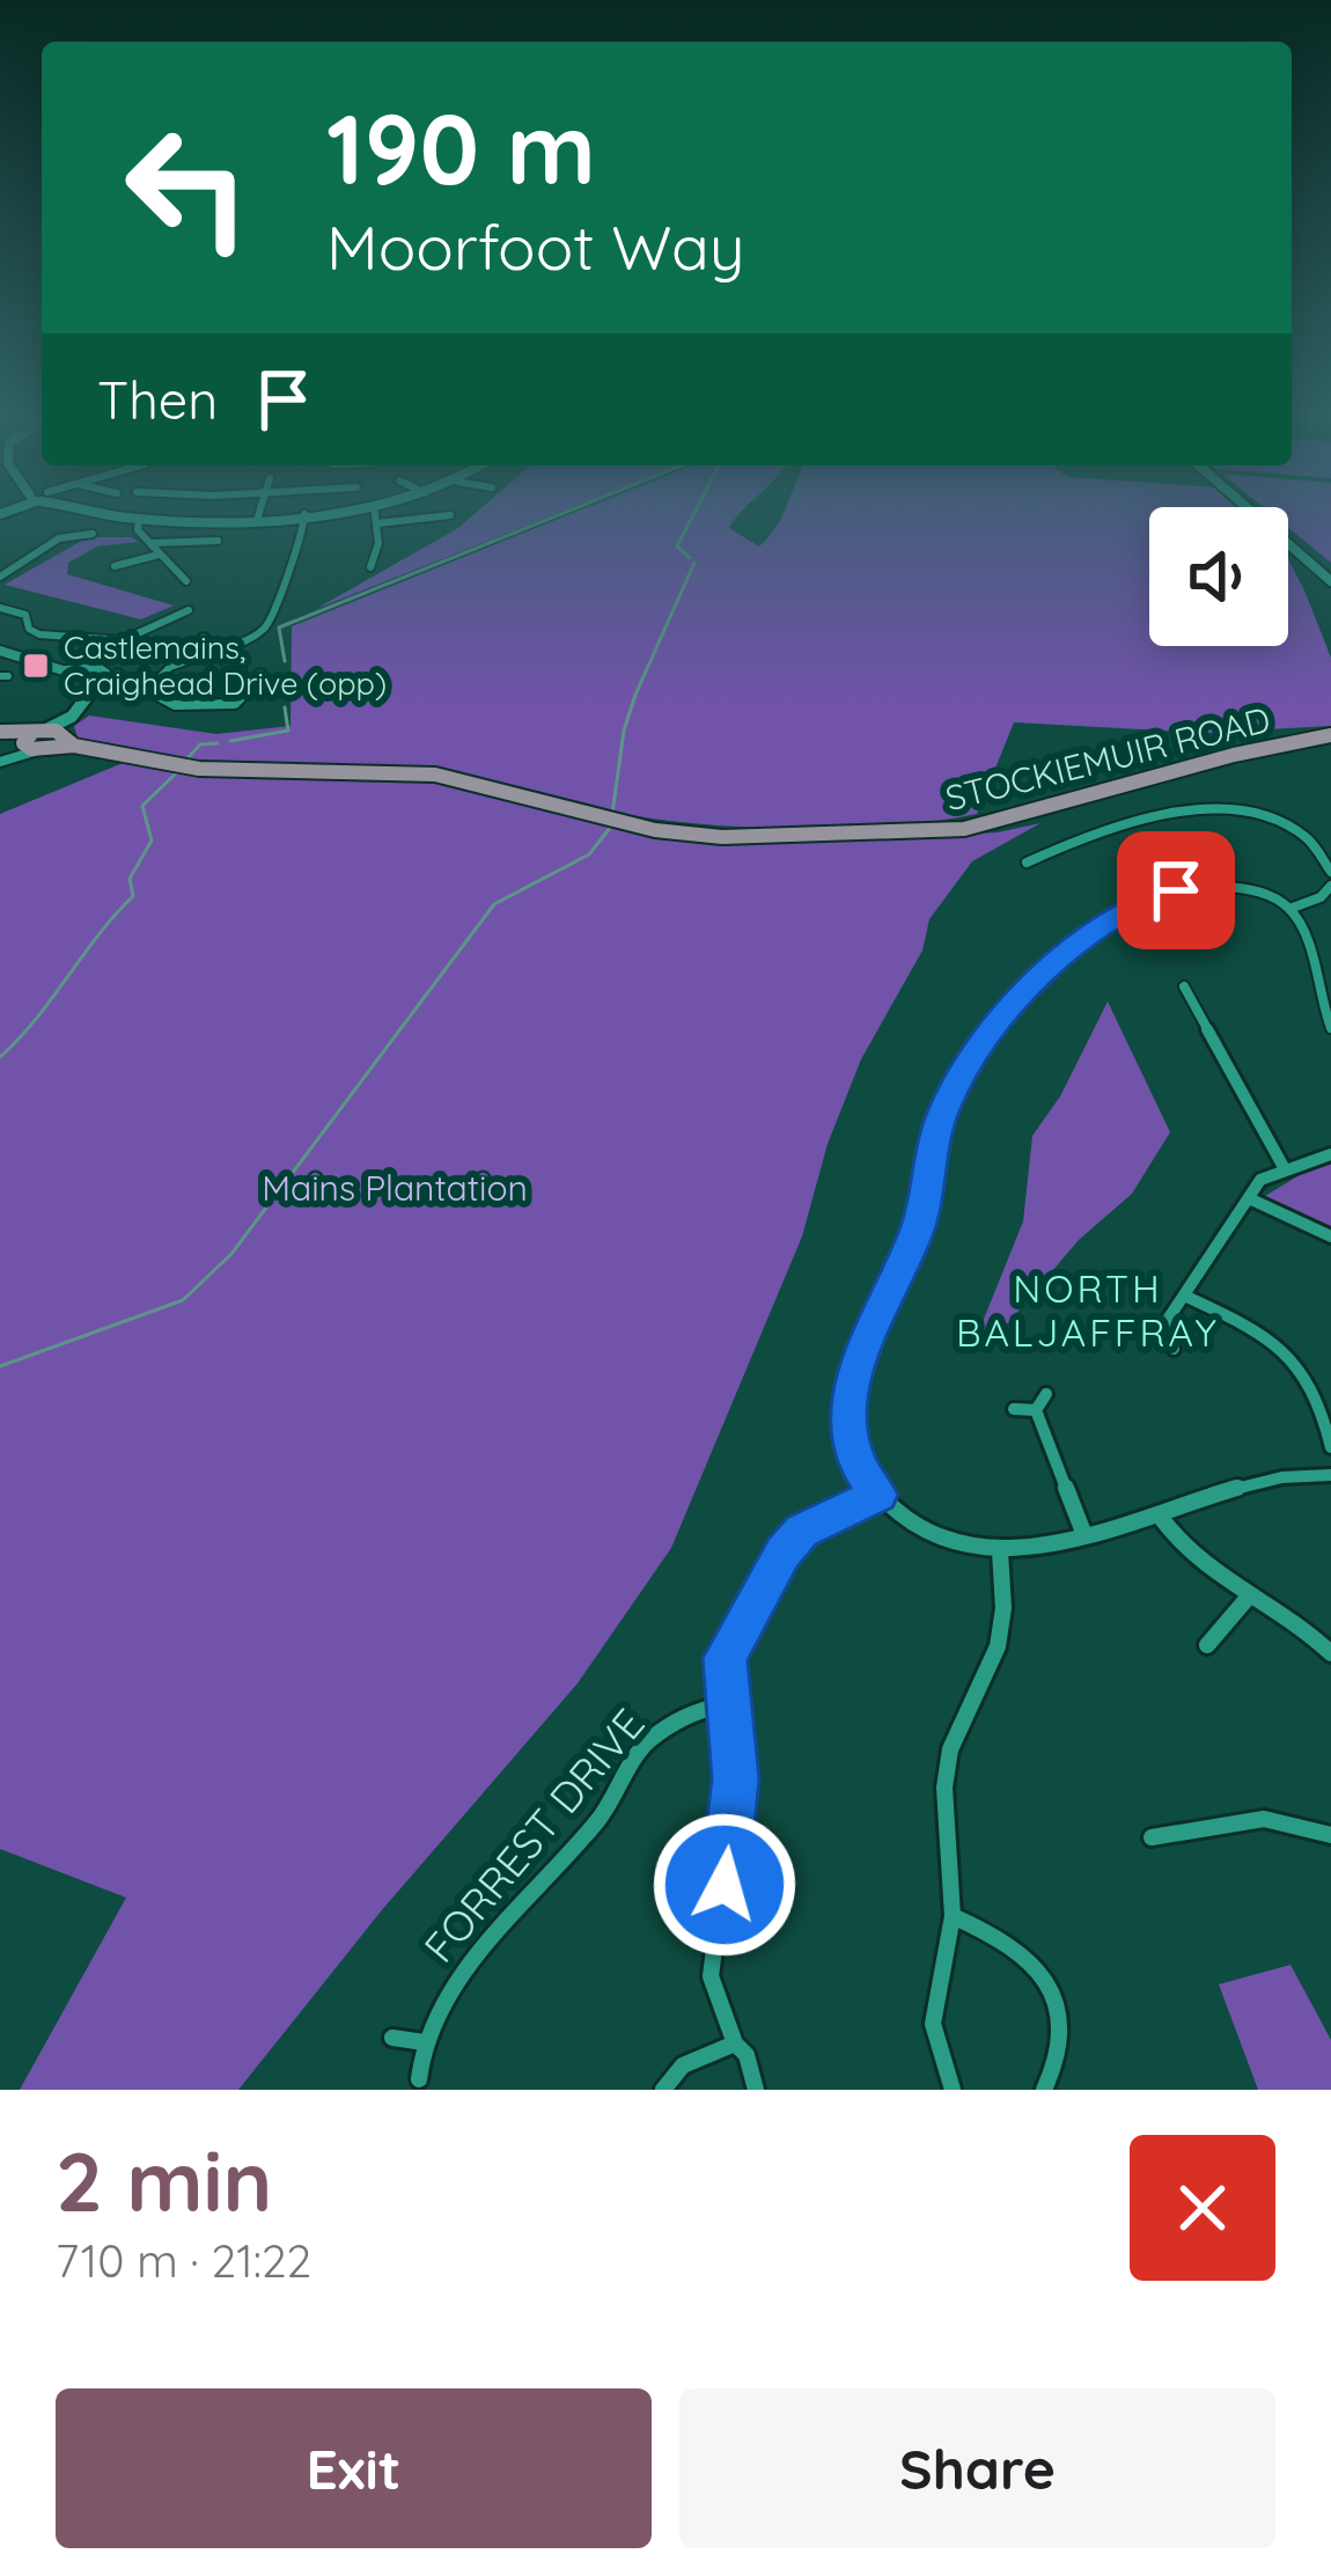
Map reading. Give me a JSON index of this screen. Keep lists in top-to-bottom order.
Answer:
{
  "streets": {
    "main road": ["STOCKIEMUIR ROAD"],
    "street": ["FORREST DRIVE"]
  },
  "districts": ["NORTH BALJAFFRAY"],
  "parks": ["Mains Plantation"],
  "places": {
    "transit": ["Castlemains, Craighead Drive (opp)"]
  },
  "page": {
    "turn": ["190 m", "Moorfoot Way"],
    "then": "Then",
    "heading": ["2 min", "710 m · 21:22"],
    "buttons": ["Exit", "Share"]
  }
}
